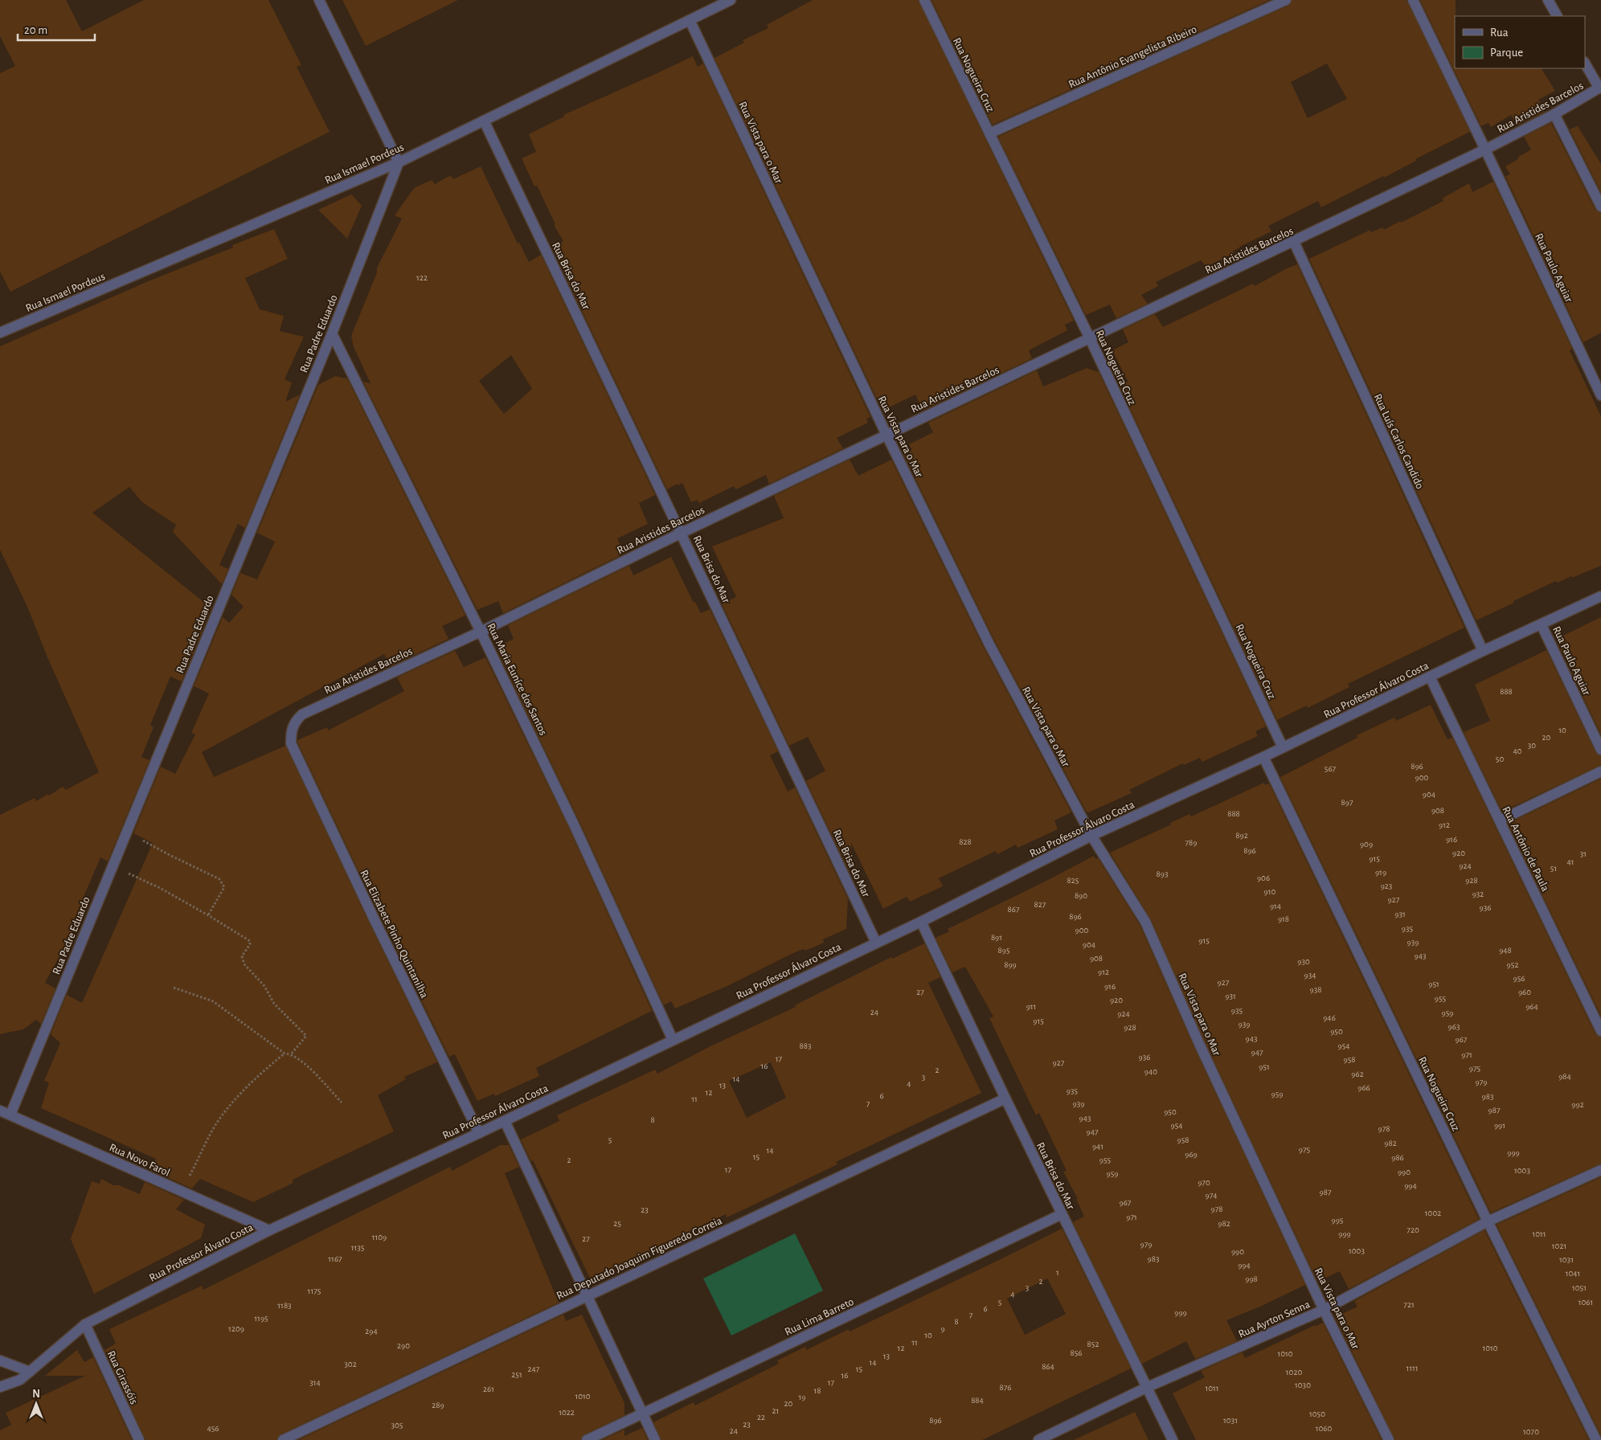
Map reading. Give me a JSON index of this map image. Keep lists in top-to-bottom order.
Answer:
{
  "streets": {
    "street": [
      "Rua Antônio Evangelista Ribeiro",
      "Rua Nogueira Cruz",
      "Rua Aristides Barcelos",
      "Rua Vista para o Mar",
      "Rua Ismael Pordeus",
      "Rua Paulo Aguiar",
      "Rua Brisa do Mar",
      "Rua Padre Eduardo",
      "Rua Luís Carlos Candido",
      "Rua Maria Euníce dos Santos",
      "Rua Professor Álvaro Costa",
      "Rua Antônio de Paula",
      "Rua Elizabete Pinho Quintanilha",
      "Rua Novo Farol",
      "Rua Deputado Joaquim Figueredo Correia",
      "Rua Lima Barreto",
      "Rua Ayrton Senna",
      "Rua Girassóis"
    ]
  },
  "crossings": [
    ["Rua Antônio Evangelista Ribeiro", "Rua Nogueira Cruz"],
    ["Rua Nogueira Cruz", "Rua Aristides Barcelos"],
    ["Rua Nogueira Cruz", "Rua Professor Álvaro Costa"],
    ["Rua Nogueira Cruz", "Rua Ayrton Senna"],
    ["Rua Aristides Barcelos", "Rua Vista para o Mar"],
    ["Rua Aristides Barcelos", "Rua Paulo Aguiar"],
    ["Rua Aristides Barcelos", "Rua Brisa do Mar"],
    ["Rua Aristides Barcelos", "Rua Luís Carlos Candido"],
    ["Rua Aristides Barcelos", "Rua Maria Euníce dos Santos"],
    ["Rua Aristides Barcelos", "Rua Elizabete Pinho Quintanilha"],
    ["Rua Vista para o Mar", "Rua Ismael Pordeus"],
    ["Rua Vista para o Mar", "Rua Professor Álvaro Costa"],
    ["Rua Vista para o Mar", "Rua Ayrton Senna"],
    ["Rua Ismael Pordeus", "Rua Brisa do Mar"],
    ["Rua Ismael Pordeus", "Rua Padre Eduardo"],
    ["Rua Paulo Aguiar", "Rua Professor Álvaro Costa"],
    ["Rua Brisa do Mar", "Rua Professor Álvaro Costa"],
    ["Rua Brisa do Mar", "Rua Deputado Joaquim Figueredo Correia"],
    ["Rua Brisa do Mar", "Rua Lima Barreto"],
    ["Rua Brisa do Mar", "Rua Ayrton Senna"],
    ["Rua Padre Eduardo", "Rua Maria Euníce dos Santos"],
    ["Rua Padre Eduardo", "Rua Novo Farol"],
    ["Rua Luís Carlos Candido", "Rua Professor Álvaro Costa"],
    ["Rua Maria Euníce dos Santos", "Rua Professor Álvaro Costa"],
    ["Rua Professor Álvaro Costa", "Rua Antônio de Paula"],
    ["Rua Professor Álvaro Costa", "Rua Elizabete Pinho Quintanilha"],
    ["Rua Professor Álvaro Costa", "Rua Novo Farol"],
    ["Rua Professor Álvaro Costa", "Rua Girassóis"]
  ],
  "house_numbers": [
    "122",
    "888",
    "10",
    "20",
    "30",
    "40",
    "50",
    "896",
    "567",
    "900",
    "904",
    "897",
    "908",
    "888",
    "912",
    "892",
    "916",
    "828",
    "789",
    "909",
    "896",
    "920",
    "31",
    "915",
    "41",
    "924",
    "51",
    "919",
    "893",
    "906",
    "825",
    "928",
    "923",
    "910",
    "932",
    "890",
    "927",
    "827",
    "914",
    "936",
    "867",
    "931",
    "896",
    "918",
    "935",
    "900",
    "891",
    "915",
    "939",
    "904",
    "895",
    "948",
    "943",
    "908",
    "930",
    "899",
    "952",
    "912",
    "934",
    "956",
    "927",
    "951",
    "916",
    "938",
    "27",
    "960",
    "931",
    "955",
    "920",
    "911",
    "964",
    "935",
    "24",
    "959",
    "924",
    "946",
    "915",
    "939",
    "963",
    "928",
    "950",
    "943",
    "967",
    "883",
    "954",
    "947",
    "971",
    "936",
    "17",
    "958",
    "927",
    "16",
    "951",
    "975",
    "2",
    "940",
    "962",
    "984",
    "3",
    "14",
    "979",
    "4",
    "13",
    "966",
    "935",
    "12",
    "959",
    "6",
    "983",
    "11",
    "7",
    "939",
    "992",
    "987",
    "950",
    "943",
    "8",
    "954",
    "991",
    "978",
    "947",
    "5",
    "958",
    "982",
    "941",
    "975",
    "14",
    "999",
    "969",
    "15",
    "986",
    "2",
    "955",
    "17",
    "1003",
    "990",
    "959",
    "970",
    "994",
    "987",
    "974",
    "967",
    "978",
    "23",
    "1002",
    "971",
    "995",
    "25",
    "982",
    "720",
    "999",
    "1011",
    "1109",
    "27",
    "979",
    "1021",
    "1135",
    "1003",
    "990",
    "1167",
    "983",
    "1031",
    "994",
    "1",
    "1041",
    "998",
    "2",
    "3",
    "1051",
    "1175",
    "4",
    "5",
    "1061",
    "721",
    "1183",
    "6",
    "999",
    "7",
    "1195",
    "8",
    "1209",
    "9",
    "294",
    "10",
    "11",
    "852",
    "290",
    "12",
    "1010",
    "856",
    "1010",
    "13",
    "14",
    "302",
    "864",
    "1111",
    "247",
    "15",
    "1020",
    "251",
    "16",
    "314",
    "17",
    "1030",
    "876",
    "1011",
    "261",
    "18",
    "1010",
    "19",
    "884",
    "20",
    "289",
    "21",
    "1022",
    "1050",
    "22",
    "896",
    "1031",
    "23",
    "305",
    "456",
    "1060",
    "24",
    "1070"
  ],
  "legend": ["Rua", "Parque"],
  "scale_bar": "20 m",
  "north": "top"
}
